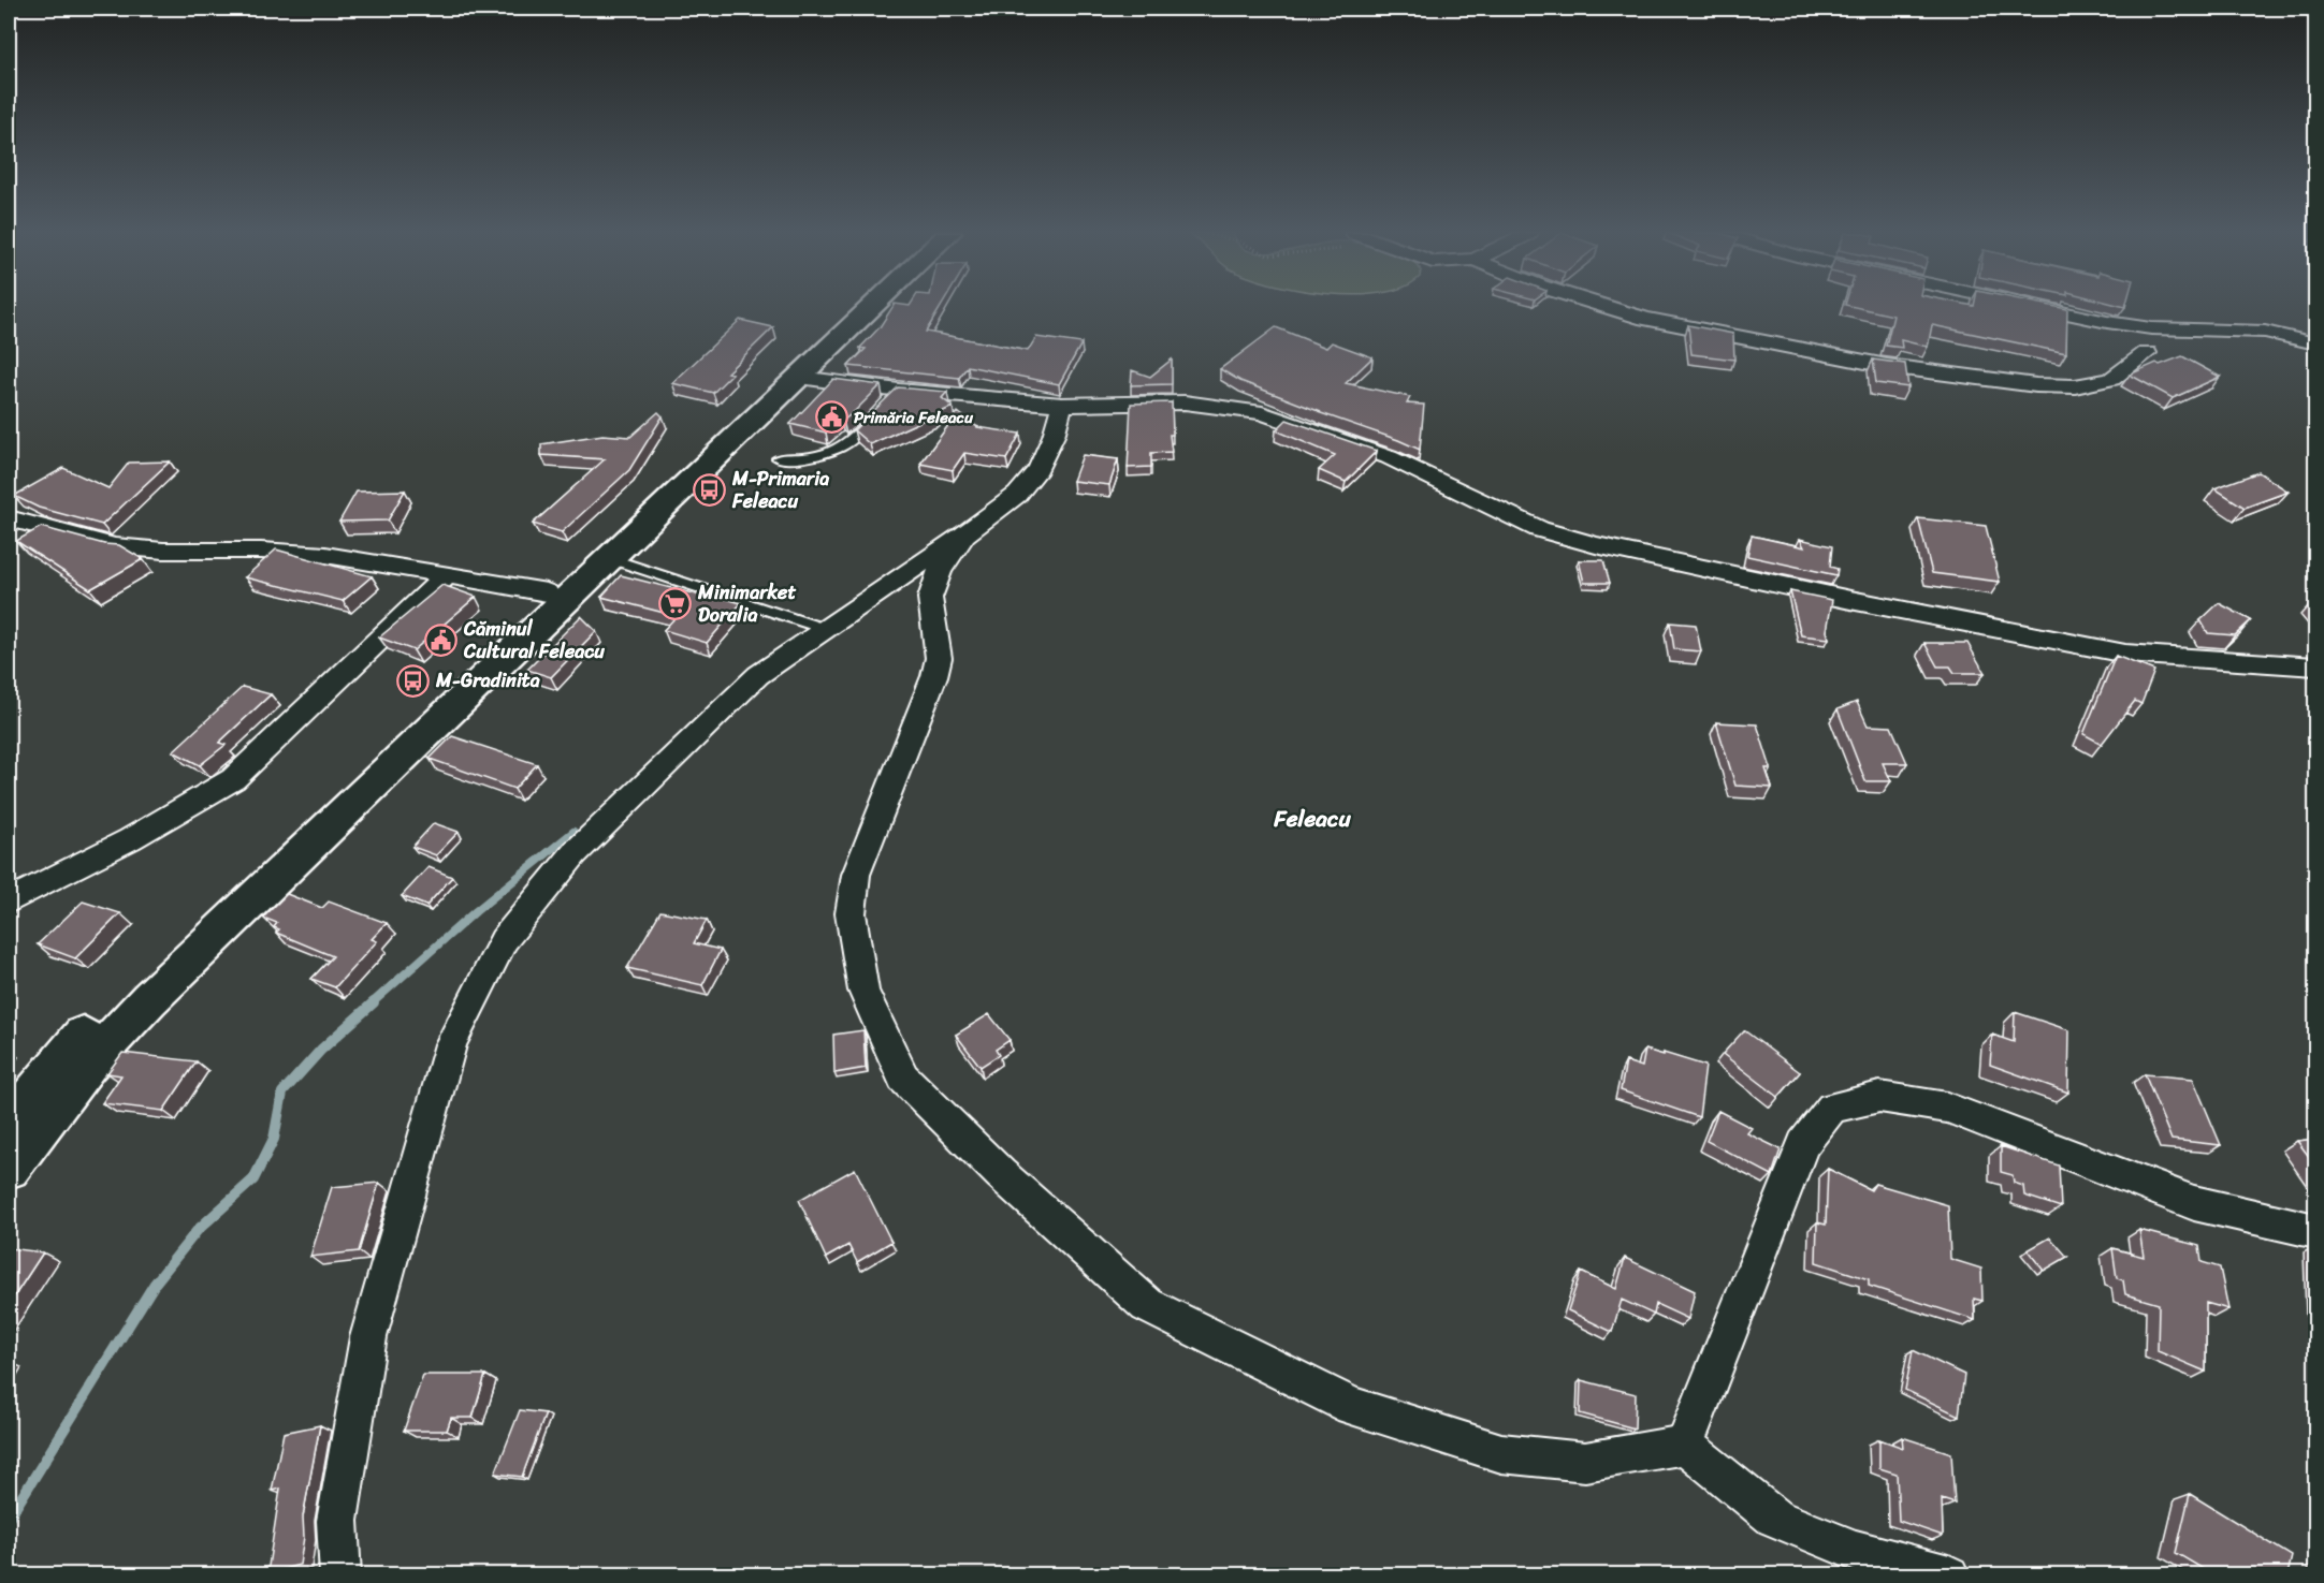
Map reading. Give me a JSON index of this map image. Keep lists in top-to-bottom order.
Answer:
{
  "districts": ["Feleacu"],
  "places": {
    "public building": ["Primăria Feleacu", "Căminul Cultural Feleacu"],
    "bus stop": ["M-Primaria Feleacu", "M-Gradinita"],
    "supermarket": ["Minimarket Doralia"]
  }
}
